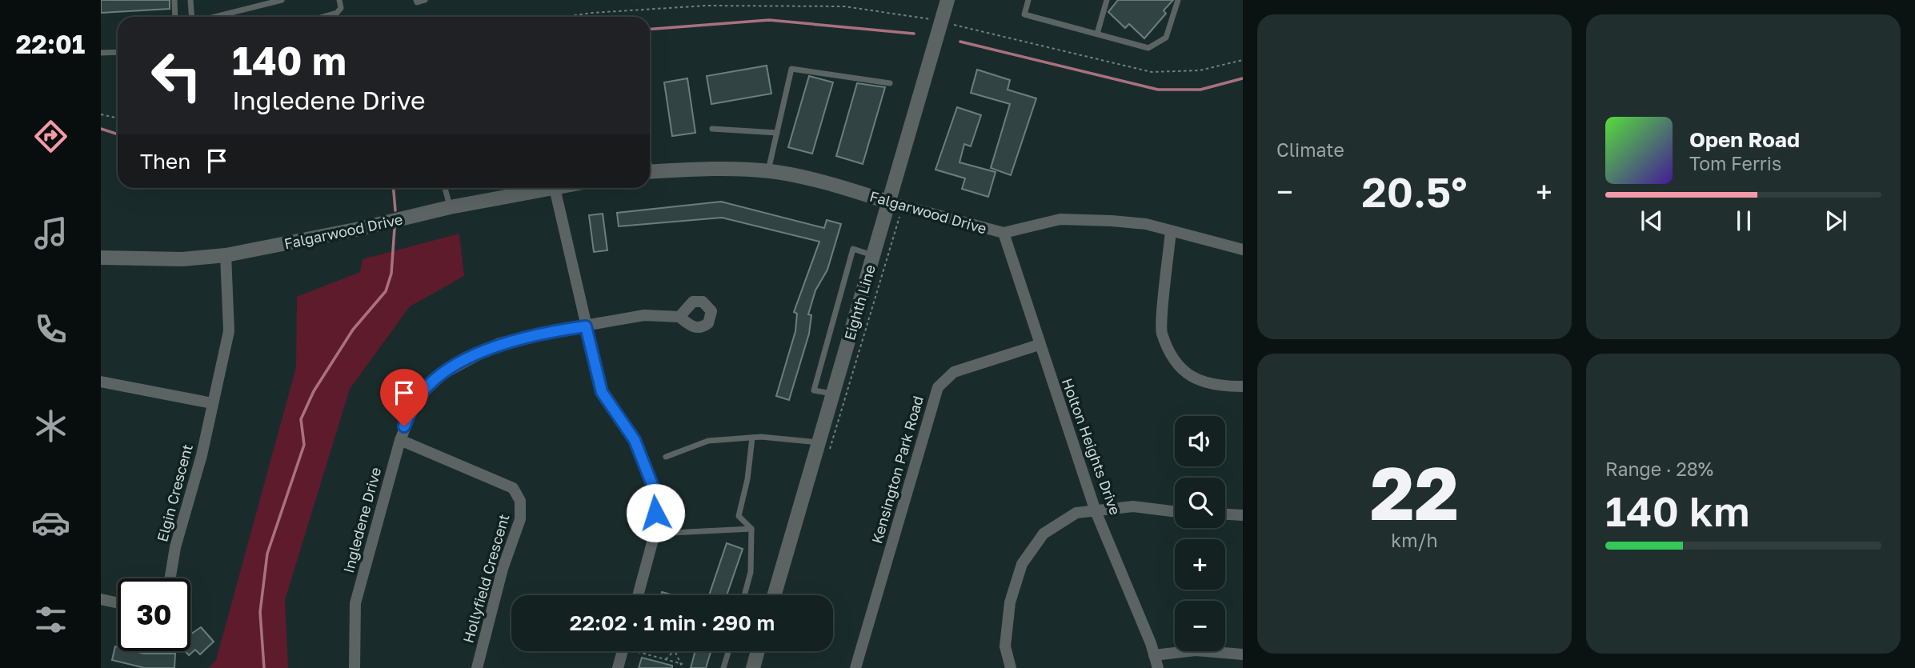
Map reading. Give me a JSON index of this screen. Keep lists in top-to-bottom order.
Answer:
{
  "streets": {
    "street": [
      "Falgarwood Drive",
      "Eighth Line",
      "Holton Heights Drive",
      "Kensington Park Road",
      "Elgin Crescent",
      "Ingledene Drive",
      "Hollyfield Crescent"
    ]
  },
  "crossings": [
    ["Falgarwood Drive", "Eighth Line"],
    ["Falgarwood Drive", "Holton Heights Drive"],
    ["Falgarwood Drive", "Elgin Crescent"],
    ["Holton Heights Drive", "Kensington Park Road"],
    ["Ingledene Drive", "Hollyfield Crescent"]
  ],
  "page": {
    "tabs": "22:01",
    "tile": [
      "Climate",
      ["22", "km/h"],
      ["Range · 28%", "140 km"]
    ],
    "turn": ["140 m", "Ingledene Drive"],
    "song": ["Open Road", "Tom Ferris"],
    "then": "Then",
    "heat": ["−", "20.5°", "+"],
    "map_buttons": ["+", "−"],
    "limit": "30",
    "trip": "22:02 · 1 min · 290 m"
  }
}
